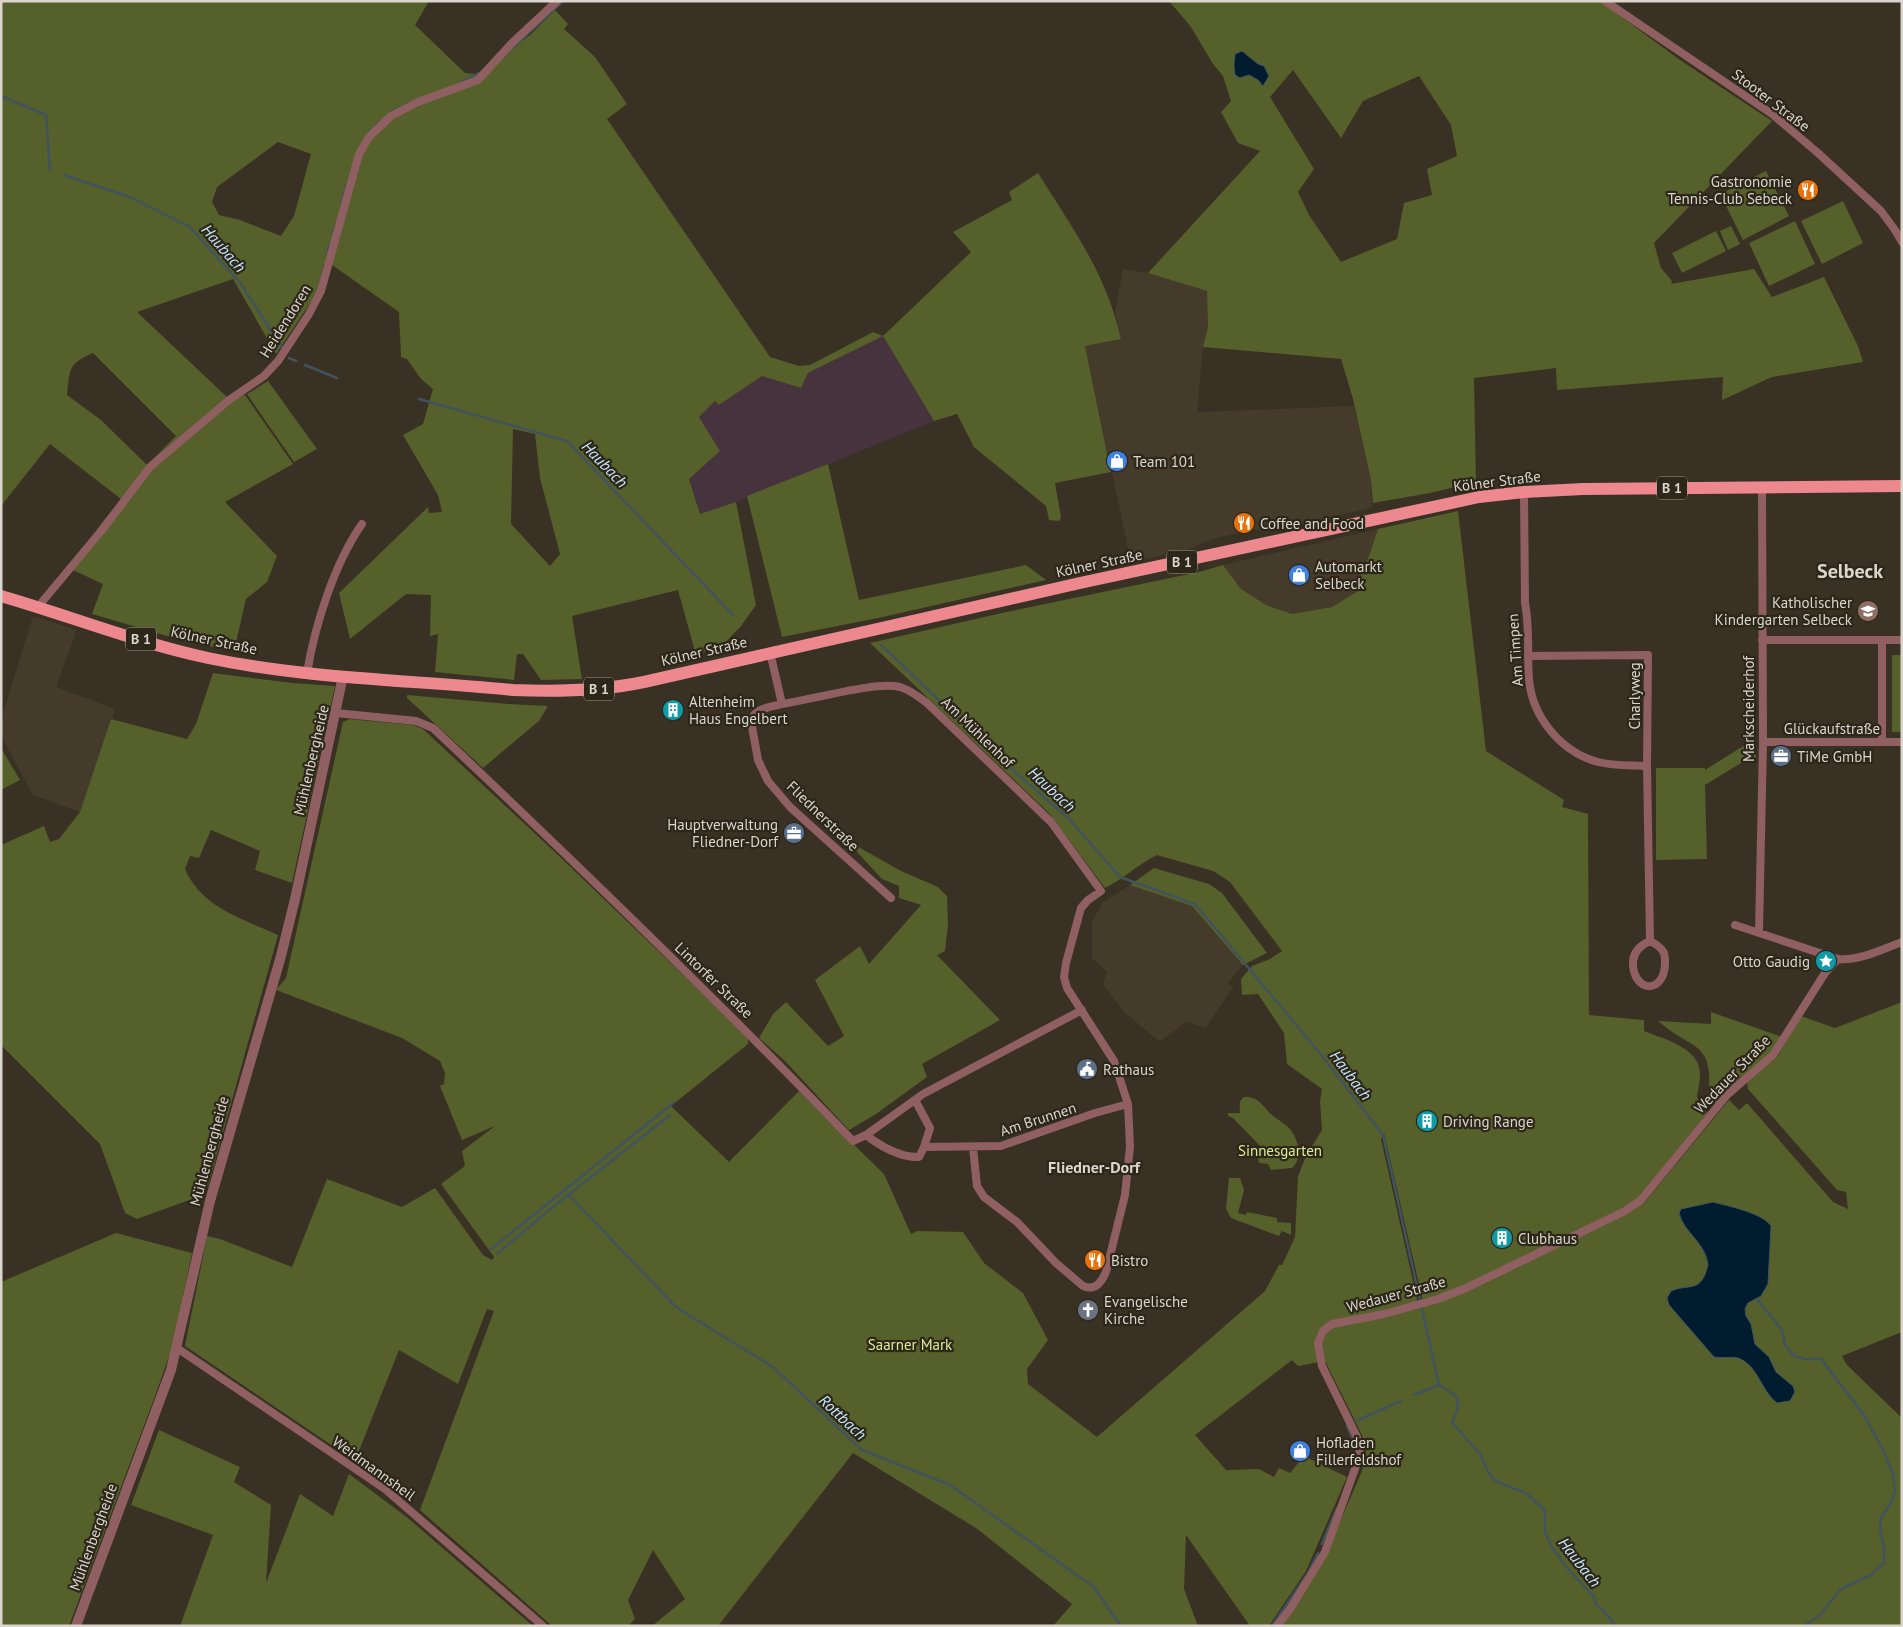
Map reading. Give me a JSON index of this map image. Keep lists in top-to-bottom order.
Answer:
{
  "streets": {
    "main road": ["Kölner Straße", "B 1"],
    "street": [
      "Stooter Straße",
      "Heidendoren",
      "Am Timpen",
      "Charlyweg",
      "Markscheiderhof",
      "Glückaufstraße",
      "Am Mühlenhof",
      "Mühlenbergheide",
      "Fliednerstraße",
      "Lintorfer Straße",
      "Wedauer Straße",
      "Am Brunnen",
      "Weidmannsheil"
    ]
  },
  "crossings": [
    ["Heidendoren", "Kölner Straße"],
    ["Kölner Straße", "Am Timpen"],
    ["Kölner Straße", "Markscheiderhof"],
    ["Kölner Straße", "Mühlenbergheide"],
    ["Am Timpen", "Charlyweg"],
    ["Markscheiderhof", "Glückaufstraße"],
    ["Am Mühlenhof", "Fliednerstraße"],
    ["Am Mühlenhof", "Am Brunnen"],
    ["Mühlenbergheide", "Lintorfer Straße"],
    ["Mühlenbergheide", "Weidmannsheil"],
    ["Lintorfer Straße", "Am Brunnen"]
  ],
  "districts": ["Selbeck", "Fliedner-Dorf"],
  "water": ["Haubach", "Rottbach"],
  "parks": ["Sinnesgarten", "Saarner Mark"],
  "places": {
    "restaurant": ["Gastronomie Tennis-Club Sebeck", "Coffee and Food", "Bistro"],
    "shop": ["Team 101", "Automarkt Selbeck", "Hofladen Fillerfeldshof"],
    "school or university": ["Katholischer Kindergarten Selbeck"],
    "building": ["Altenheim Haus Engelbert", "Driving Range", "Clubhaus"],
    "office": ["TiMe GmbH", "Hauptverwaltung Fliedner-Dorf"],
    "place": ["Otto Gaudig"],
    "public building": ["Rathaus"],
    "church": ["Evangelische Kirche"]
  }
}
